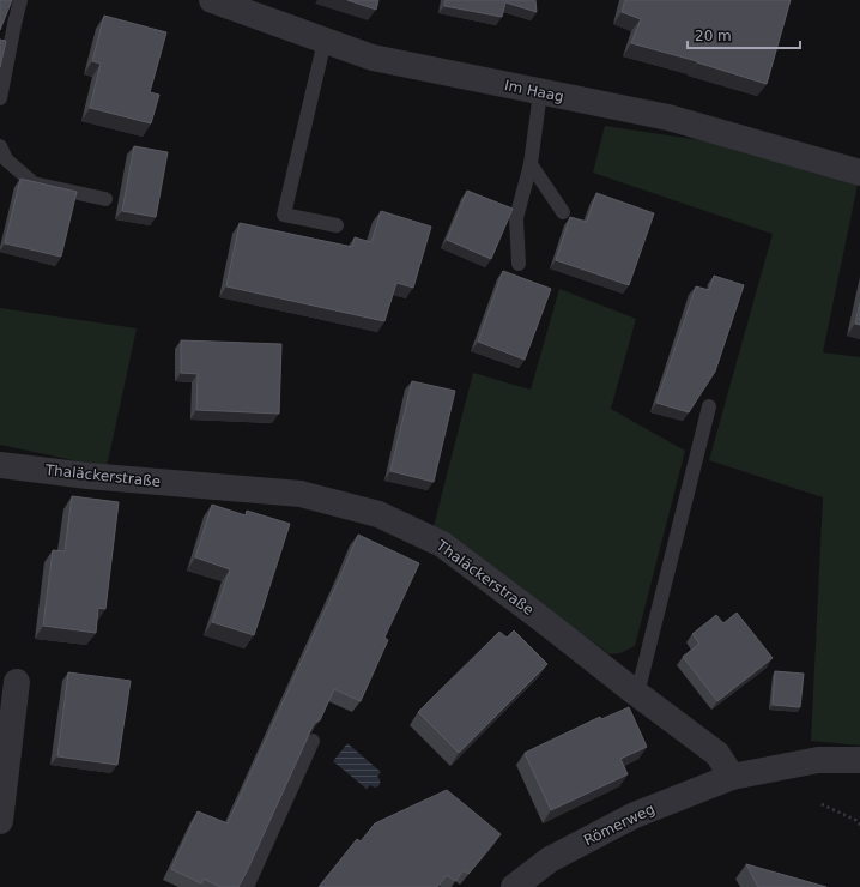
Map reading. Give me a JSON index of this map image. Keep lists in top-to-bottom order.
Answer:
{
  "streets": {
    "street": ["Im Haag", "Thaläckerstraße", "Römerweg"]
  },
  "crossings": [
    ["Thaläckerstraße", "Römerweg"]
  ],
  "scale_bar": "20 m"
}
